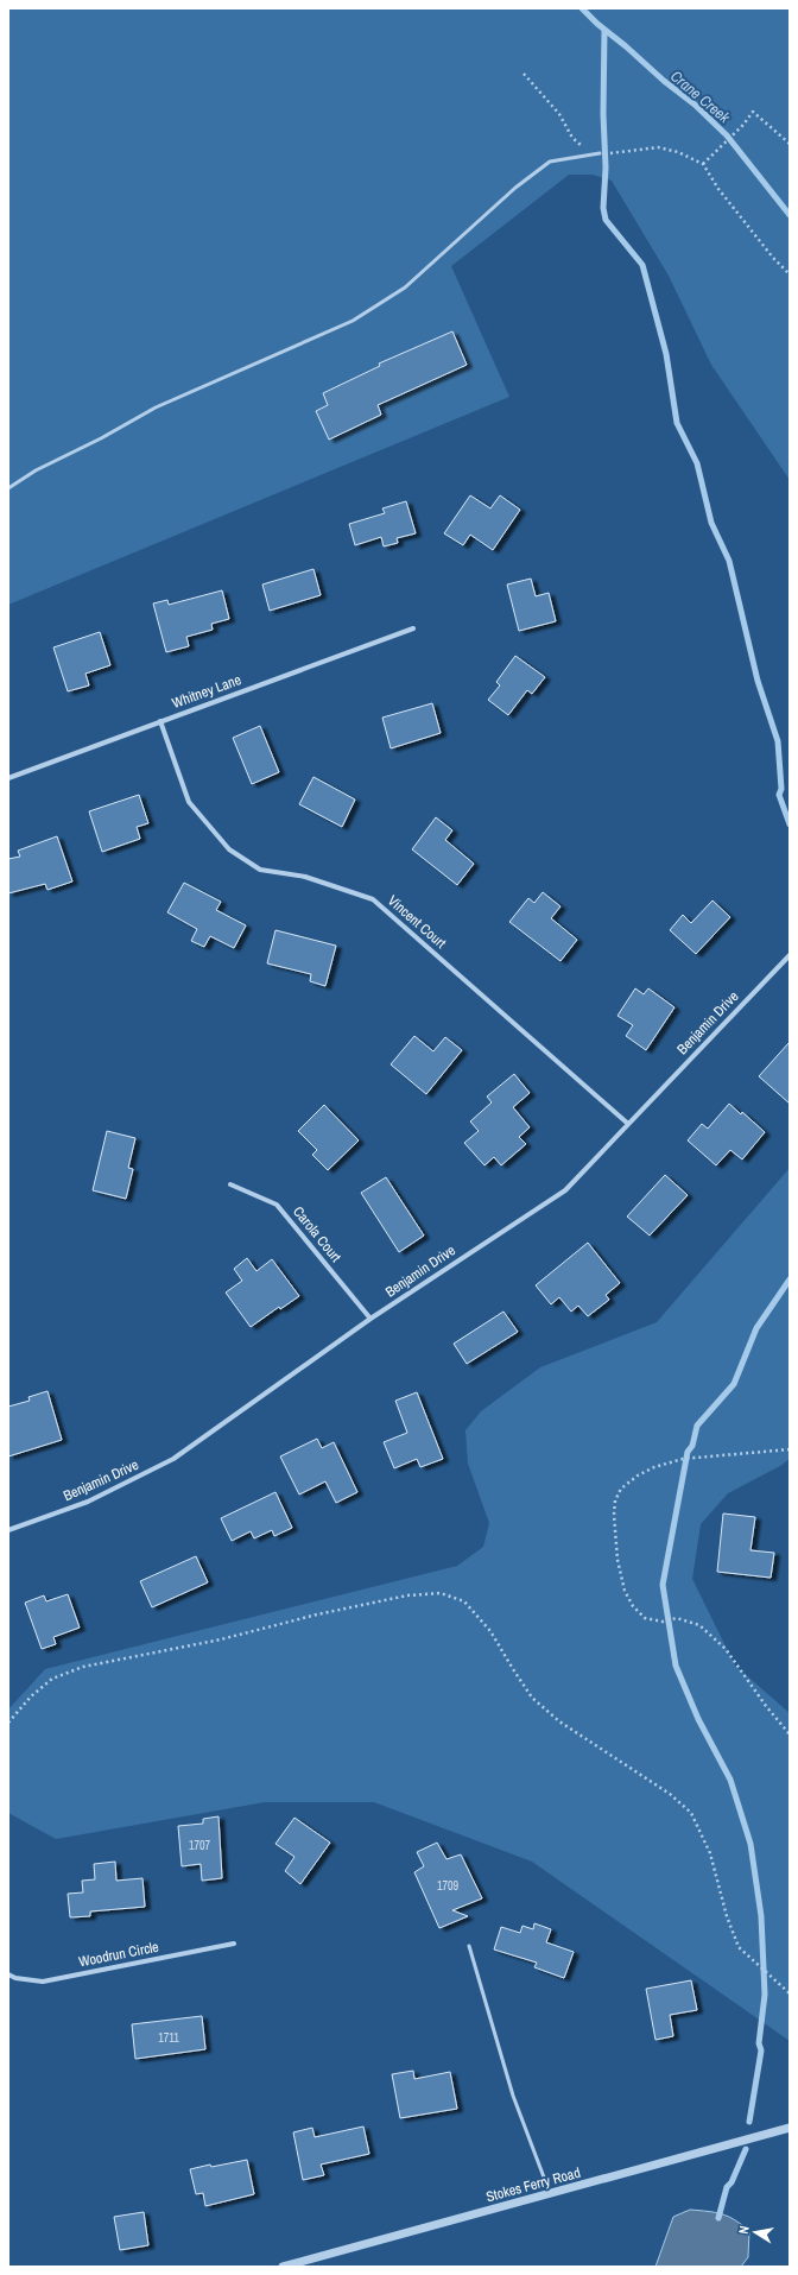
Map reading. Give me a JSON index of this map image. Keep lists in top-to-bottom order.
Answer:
{
  "streets": {
    "street": [
      "Whitney Lane",
      "Vincent Court",
      "Benjamin Drive",
      "Carola Court",
      "Woodrun Circle",
      "Stokes Ferry Road"
    ]
  },
  "crossings": [
    ["Whitney Lane", "Vincent Court"],
    ["Vincent Court", "Benjamin Drive"],
    ["Benjamin Drive", "Carola Court"]
  ],
  "water": ["Crane Creek"],
  "house_numbers": ["1707", "1709", "1711"],
  "north": "left"
}
